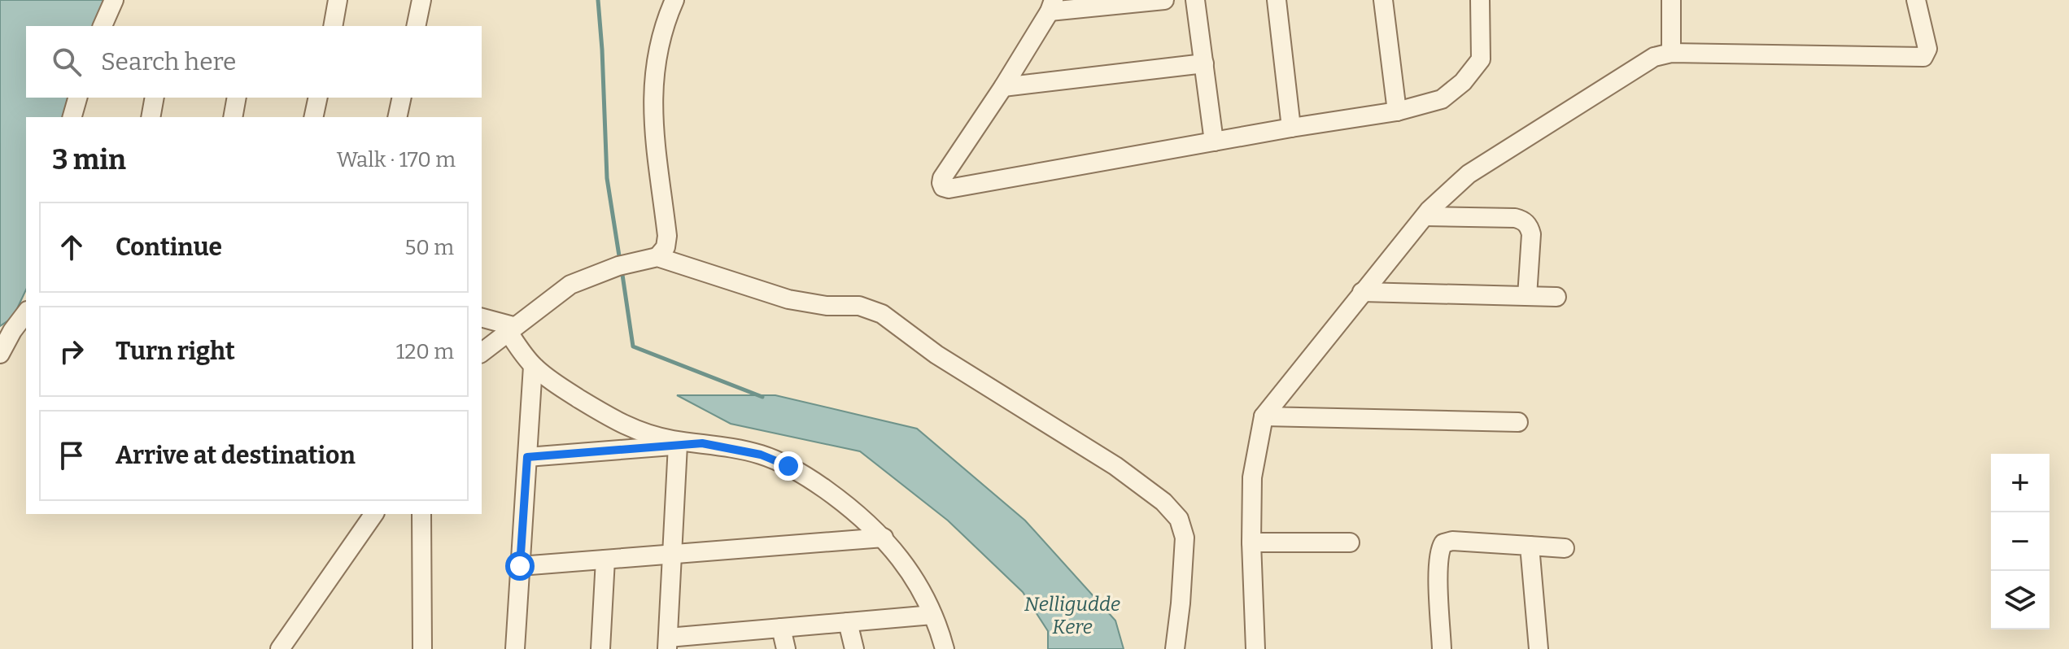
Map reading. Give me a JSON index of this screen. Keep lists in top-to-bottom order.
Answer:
{
  "water": ["Nelligudde Kere"],
  "page": {
    "search": "Search here",
    "heading": ["3 min", "Walk · 170 m"],
    "list": [
      ["Continue", "50 m"],
      ["Turn right", "120 m"],
      "Arrive at destination"
    ],
    "map_buttons": ["+", "−"]
  }
}
